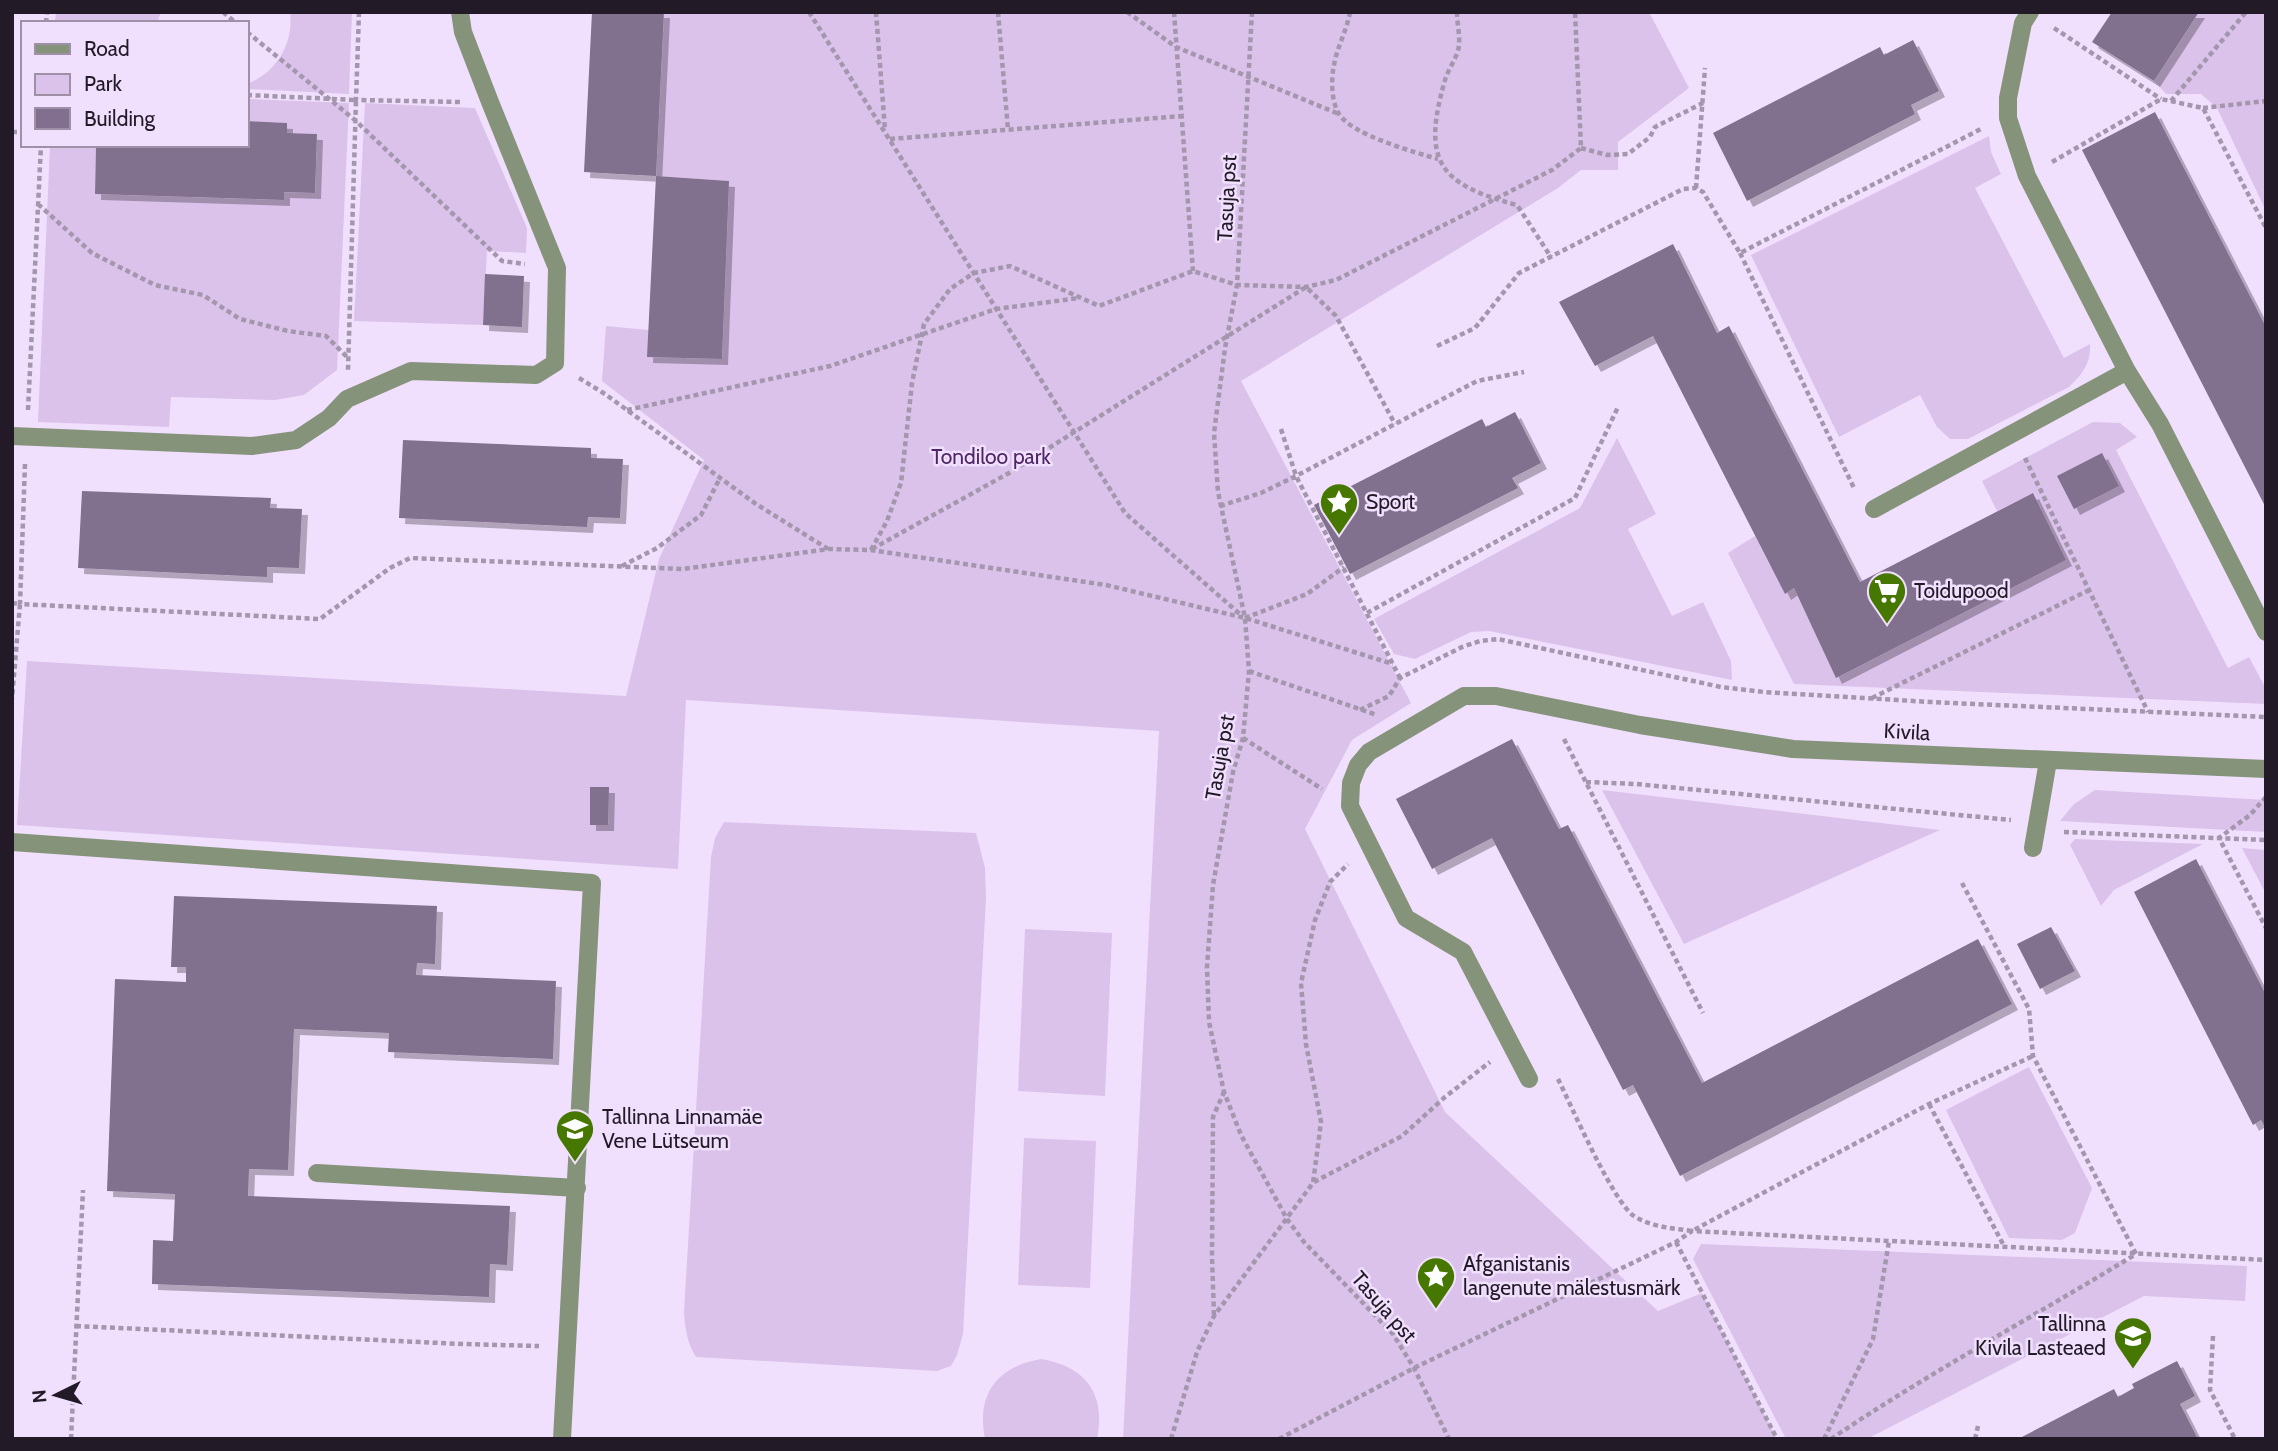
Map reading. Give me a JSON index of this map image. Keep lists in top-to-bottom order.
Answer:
{
  "streets": {
    "street": ["Kivila"],
    "path": ["Tasuja pst"]
  },
  "parks": ["Tondiloo park"],
  "places": {
    "place": ["Sport", "Afganistanis langenute mälestusmärk"],
    "supermarket": ["Toidupood"],
    "school or university": ["Tallinna Linnamäe Vene Lütseum", "Tallinna Kivila Lasteaed"]
  },
  "legend": ["Road", "Park", "Building"],
  "north": "left"
}
